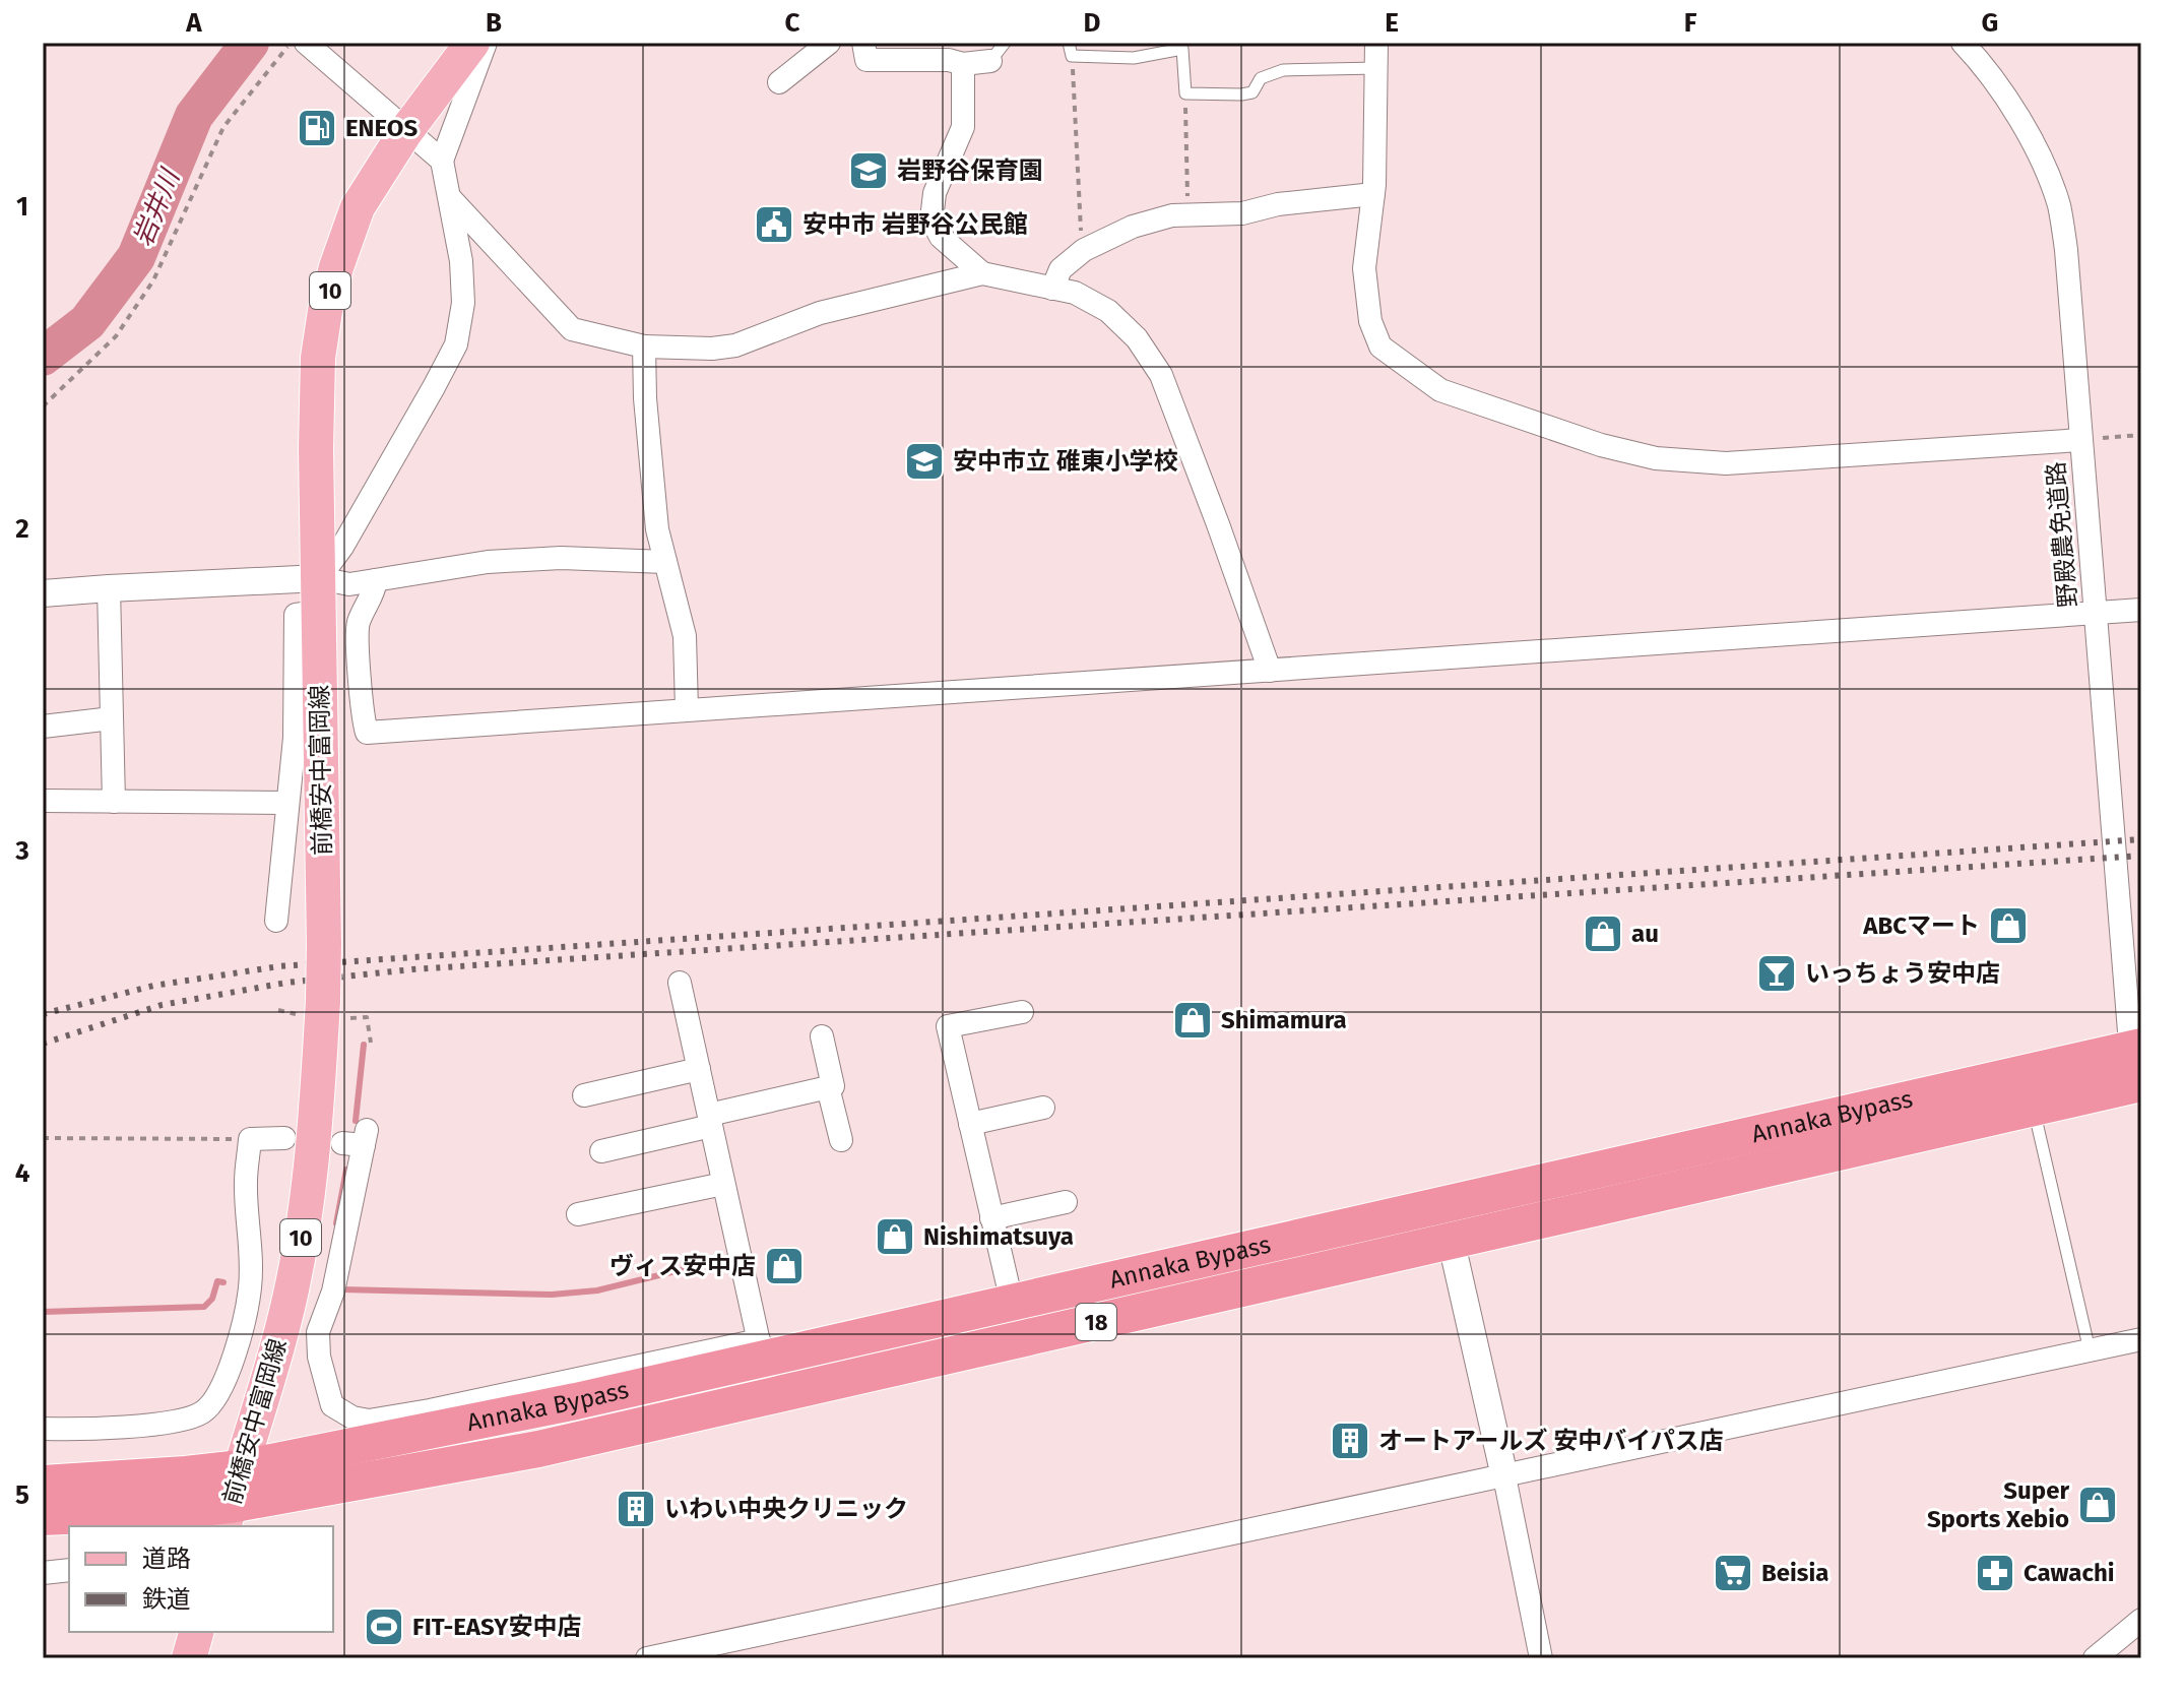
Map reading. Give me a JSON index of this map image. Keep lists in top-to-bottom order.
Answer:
{
  "streets": {
    "highway": ["Annaka Bypass", "18"],
    "main road": ["10", "前橋安中富岡線"],
    "street": ["野殿農免道路"]
  },
  "crossings": [
    ["野殿農免道路", "Annaka Bypass"],
    ["前橋安中富岡線", "Annaka Bypass"]
  ],
  "water": ["岩井川"],
  "places": {
    "fuel station": ["ENEOS"],
    "school or university": ["岩野谷保育園", "安中市立 碓東小学校"],
    "public building": ["安中市 岩野谷公民館"],
    "shop": [
      "ABCマート",
      "au",
      "Shimamura",
      "Nishimatsuya",
      "ヴィス安中店",
      "Super Sports Xebio"
    ],
    "bar": ["いっちょう安中店"],
    "building": ["オートアールズ 安中バイパス店", "いわい中央クリニック"],
    "supermarket": ["Beisia"],
    "pharmacy": ["Cawachi"],
    "sports": ["FIT-EASY安中店"]
  },
  "legend": ["道路", "鉄道"],
  "grid": {
    "columns": [
      "A",
      "B",
      "C",
      "D",
      "E",
      "F",
      "G"
    ],
    "rows": [
      "1",
      "2",
      "3",
      "4",
      "5"
    ]
  }
}
